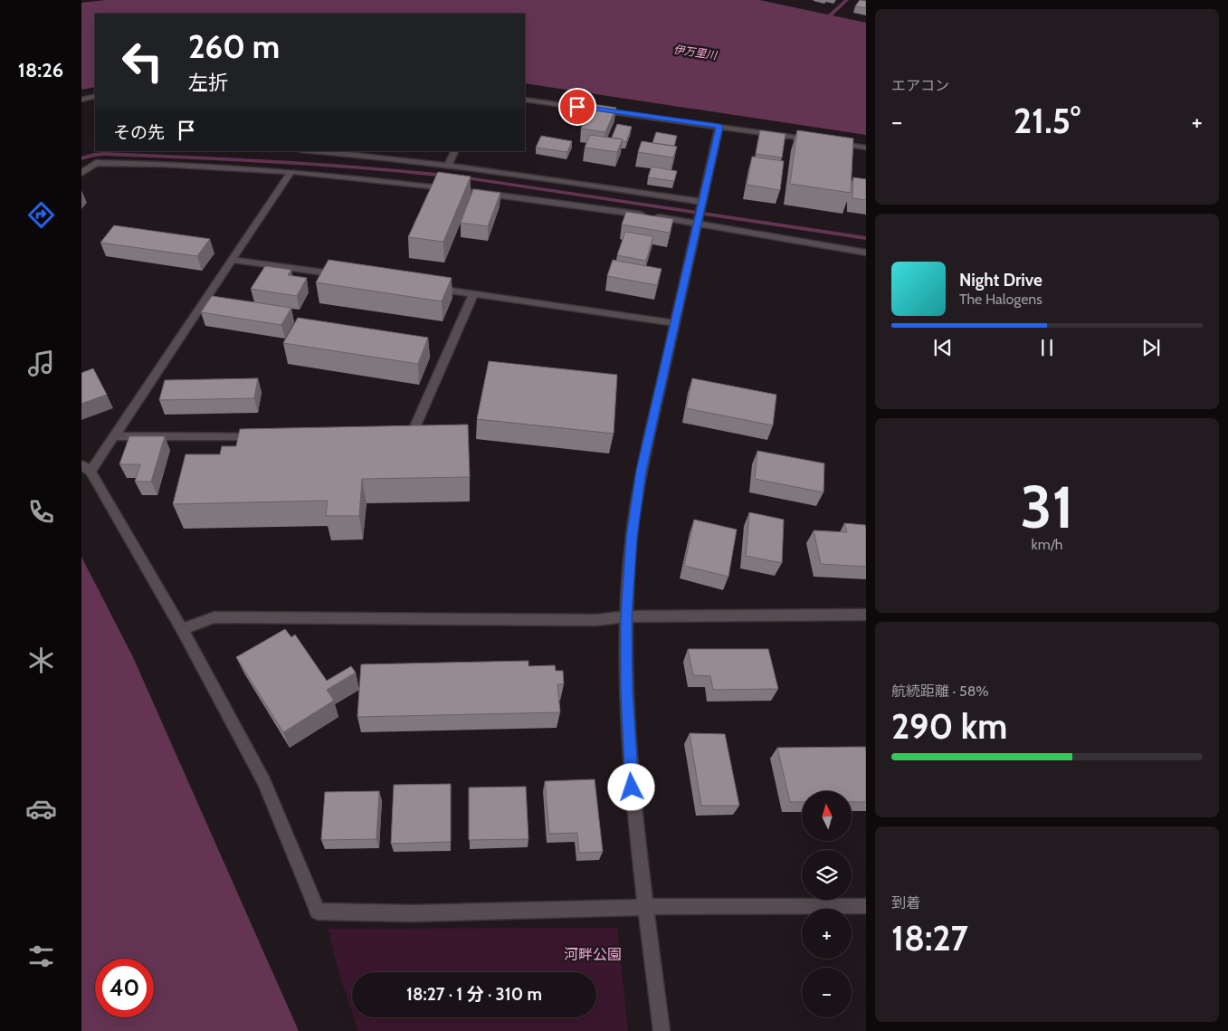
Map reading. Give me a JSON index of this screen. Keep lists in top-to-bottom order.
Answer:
{
  "water": ["伊万里川"],
  "parks": ["河畔公園"],
  "north": "top",
  "page": {
    "tabs": "18:26",
    "tile": [
      "エアコン",
      ["31", "km/h"],
      ["航続距離 · 58%", "290 km"],
      ["到着", "18:27"]
    ],
    "turn": ["260 m", "左折"],
    "heat": ["−", "21.5°", "+"],
    "then": "その先",
    "song": ["Night Drive", "The Halogens"],
    "map_buttons": ["+", "−"],
    "limit": "40",
    "trip": "18:27 · 1 分 · 310 m"
  }
}
